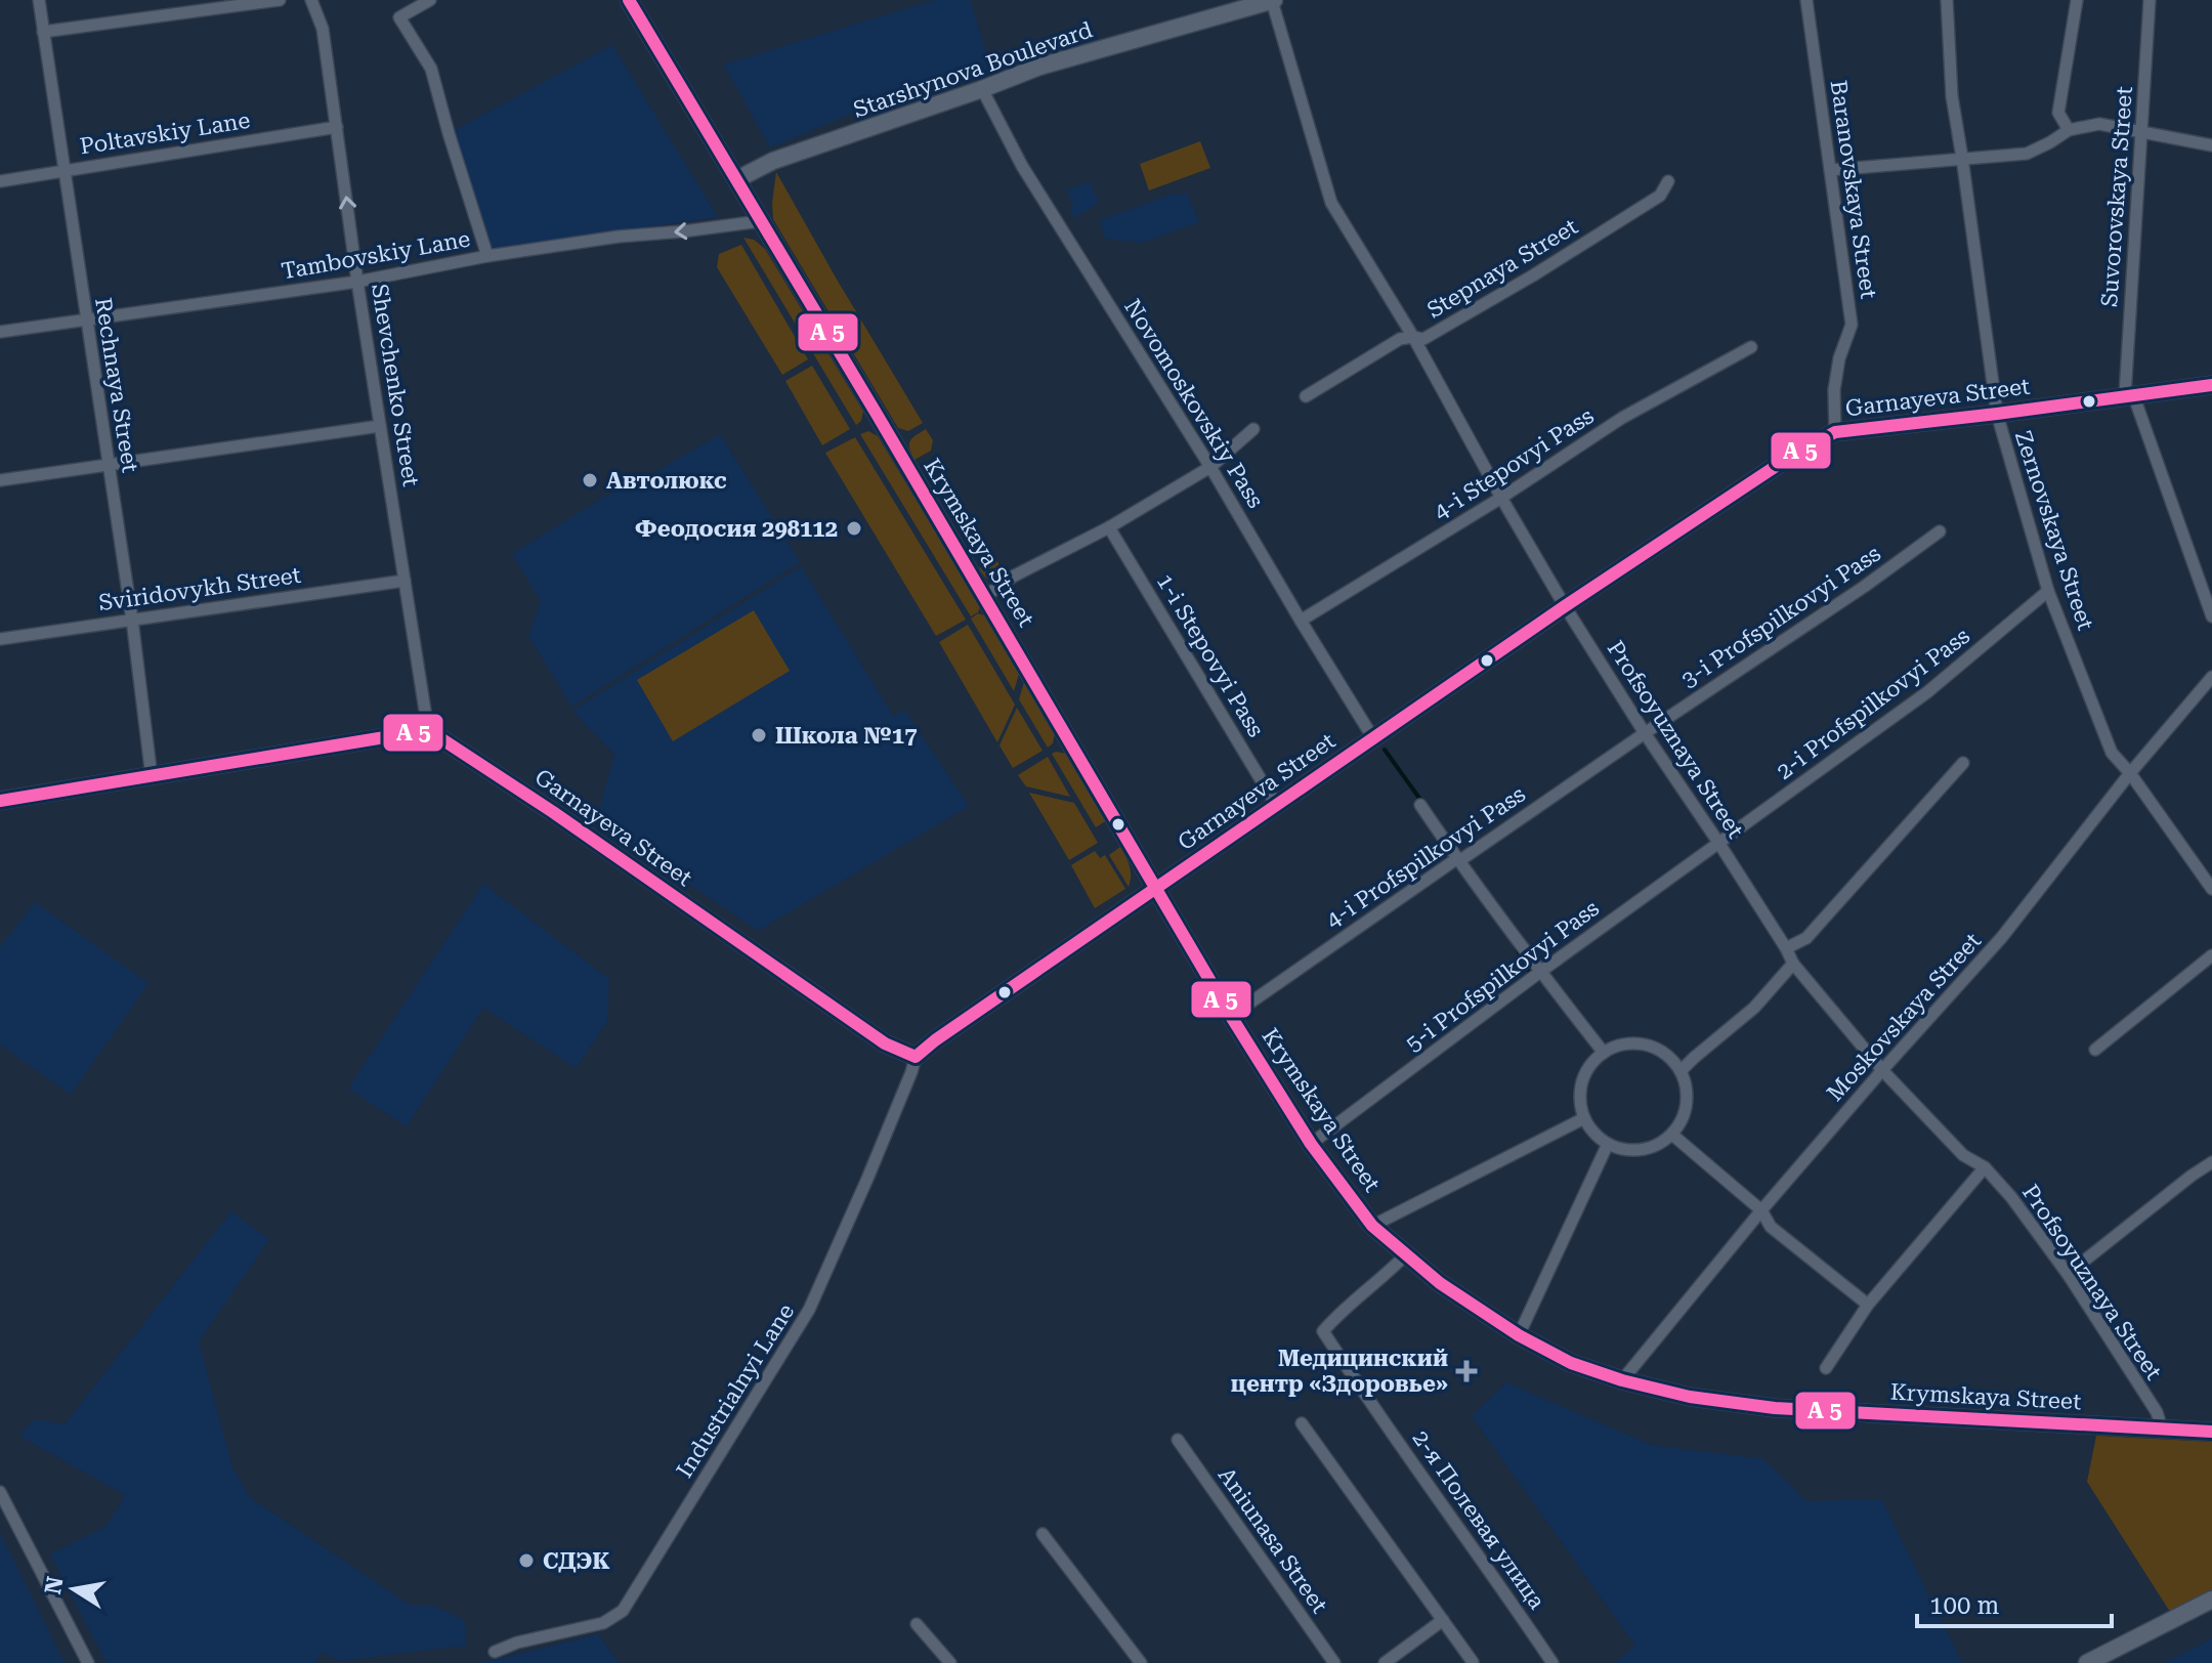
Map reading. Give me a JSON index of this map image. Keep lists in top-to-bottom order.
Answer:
{
  "streets": {
    "street": [
      "Starshynova Boulevard",
      "Poltavskiy Lane",
      "Baranovskaya Street",
      "Suvorovskaya Street",
      "Tambovskiy Lane",
      "Stepnaya Street",
      "Rechnaya Street",
      "Shevchenko Street",
      "Garnayeva Street",
      "Novomoskovskiy Pass",
      "4-i Stepovyi Pass",
      "Zernovskaya Street",
      "Krymskaya Street",
      "Sviridovykh Street",
      "3-i Profspilkovyi Pass",
      "1-i Stepovyi Pass",
      "2-i Profspilkovyi Pass",
      "Profsoyuznaya Street",
      "4-i Profspilkovyi Pass",
      "5-i Profspilkovyi Pass",
      "Moskovskaya Street",
      "Industrialnyi Lane",
      "2-я Полевая улица",
      "Aniunasa Street"
    ]
  },
  "crossings": [
    ["Starshynova Boulevard", "Novomoskovskiy Pass"],
    ["Starshynova Boulevard", "Krymskaya Street"],
    ["Starshynova Boulevard", "Profsoyuznaya Street"],
    ["Poltavskiy Lane", "Rechnaya Street"],
    ["Poltavskiy Lane", "Shevchenko Street"],
    ["Baranovskaya Street", "Garnayeva Street"],
    ["Suvorovskaya Street", "Garnayeva Street"],
    ["Tambovskiy Lane", "Rechnaya Street"],
    ["Tambovskiy Lane", "Shevchenko Street"],
    ["Tambovskiy Lane", "Krymskaya Street"],
    ["Stepnaya Street", "Profsoyuznaya Street"],
    ["Rechnaya Street", "Sviridovykh Street"],
    ["Shevchenko Street", "Garnayeva Street"],
    ["Shevchenko Street", "Sviridovykh Street"],
    ["Garnayeva Street", "Novomoskovskiy Pass"],
    ["Garnayeva Street", "Zernovskaya Street"],
    ["Garnayeva Street", "Krymskaya Street"],
    ["Garnayeva Street", "1-i Stepovyi Pass"],
    ["Garnayeva Street", "Profsoyuznaya Street"],
    ["Garnayeva Street", "Industrialnyi Lane"],
    ["Novomoskovskiy Pass", "4-i Stepovyi Pass"],
    ["4-i Stepovyi Pass", "Profsoyuznaya Street"],
    ["Zernovskaya Street", "2-i Profspilkovyi Pass"],
    ["Zernovskaya Street", "Moskovskaya Street"],
    ["Krymskaya Street", "Profsoyuznaya Street"],
    ["Krymskaya Street", "4-i Profspilkovyi Pass"],
    ["Krymskaya Street", "5-i Profspilkovyi Pass"],
    ["Krymskaya Street", "Moskovskaya Street"],
    ["Krymskaya Street", "2-я Полевая улица"],
    ["3-i Profspilkovyi Pass", "Profsoyuznaya Street"],
    ["3-i Profspilkovyi Pass", "4-i Profspilkovyi Pass"],
    ["2-i Profspilkovyi Pass", "Profsoyuznaya Street"],
    ["2-i Profspilkovyi Pass", "5-i Profspilkovyi Pass"],
    ["Profsoyuznaya Street", "4-i Profspilkovyi Pass"],
    ["Profsoyuznaya Street", "5-i Profspilkovyi Pass"],
    ["Profsoyuznaya Street", "Moskovskaya Street"]
  ],
  "one_way": ["Tambovskiy Lane"],
  "places": {
    "other": [
      "Автолюкс",
      "Феодосия 298112",
      "Школа №17",
      "СДЭК"
    ],
    "health": ["Медицинский центр «Здоровье»"]
  },
  "scale_bar": "100 m",
  "north": "left"
}
